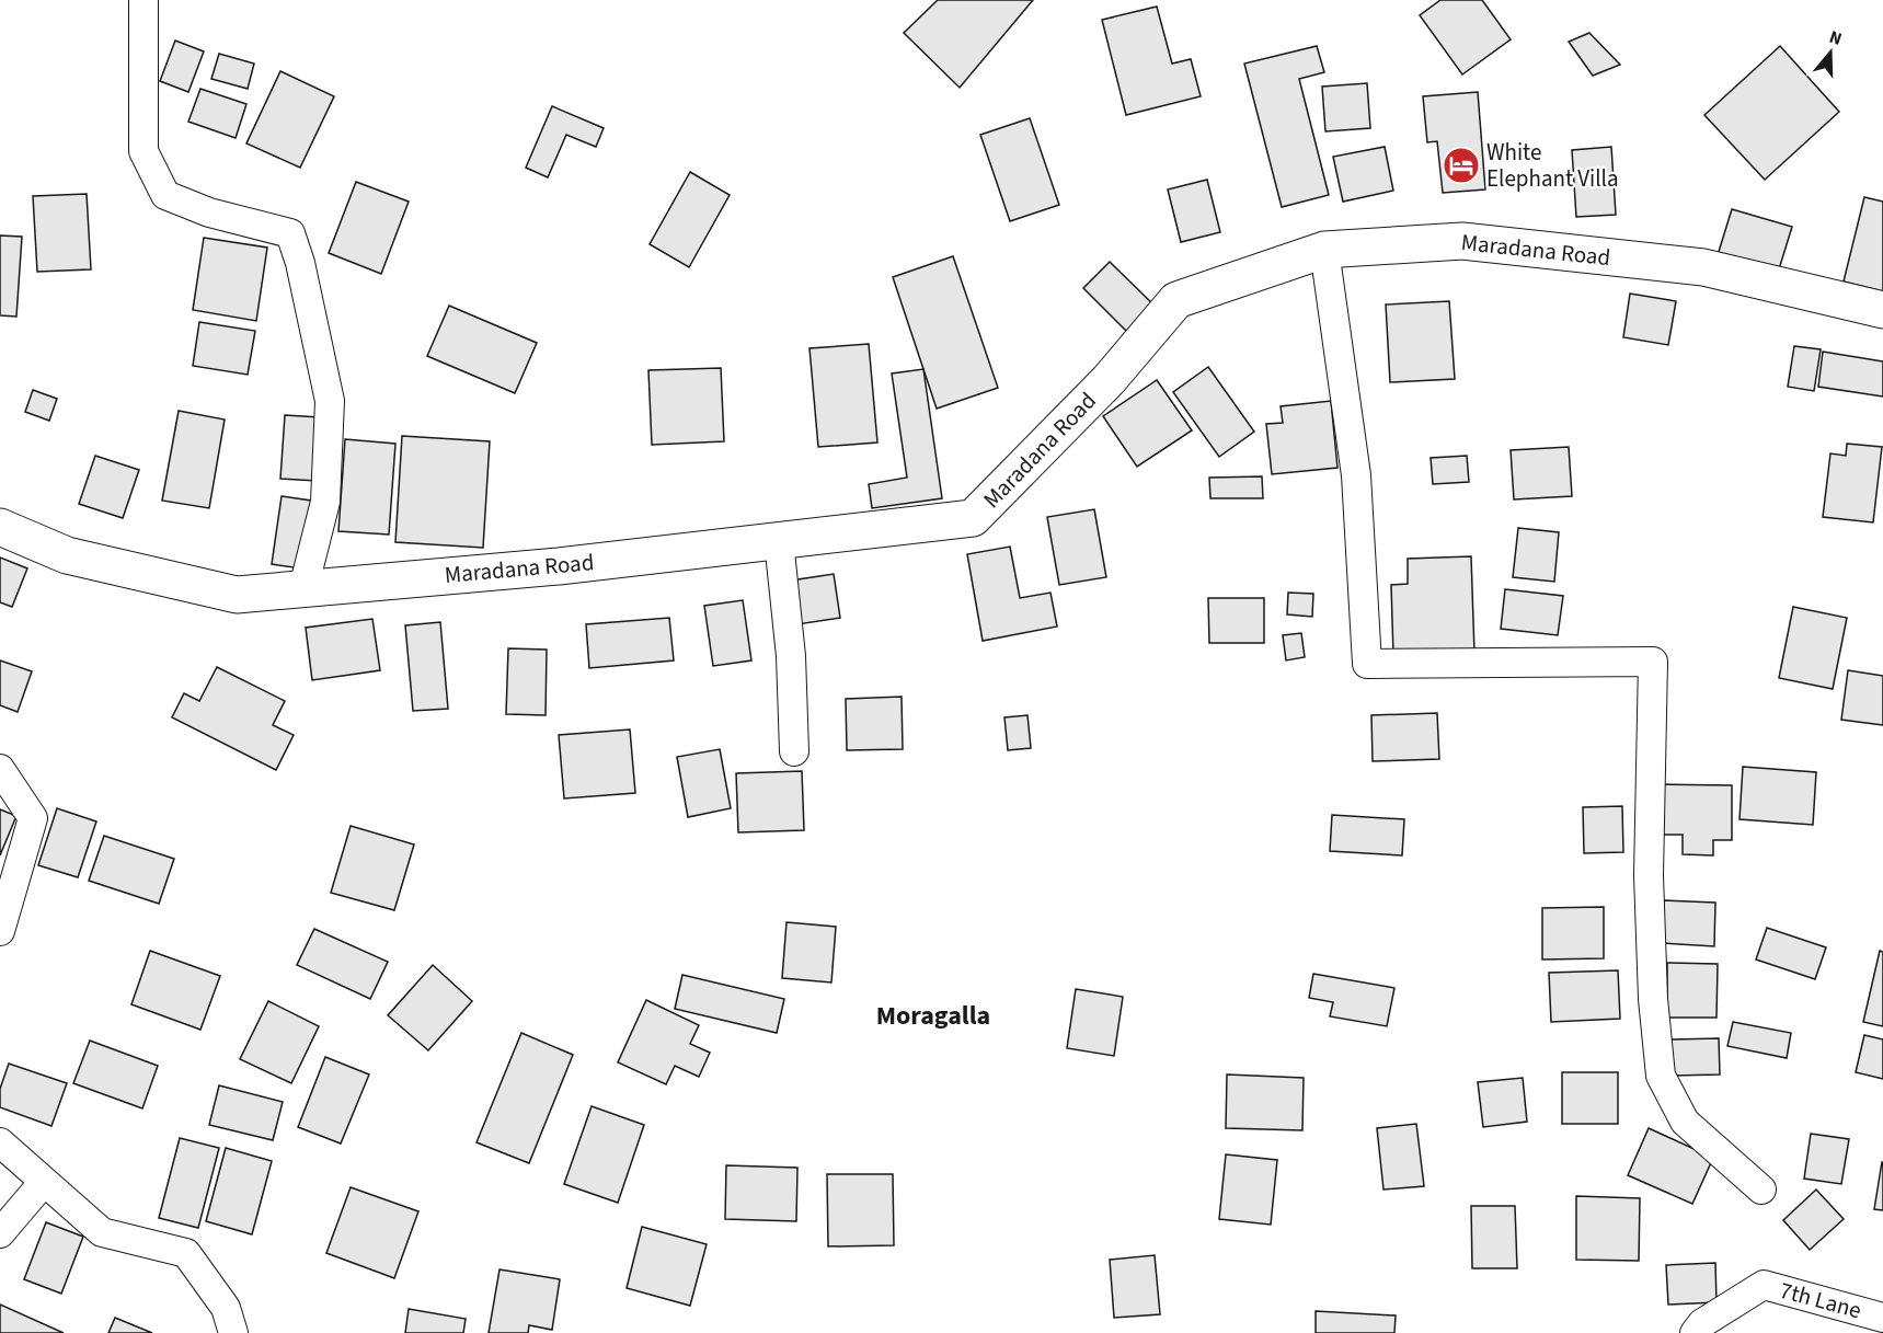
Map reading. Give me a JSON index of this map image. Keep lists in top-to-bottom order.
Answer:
{
  "streets": {
    "street": ["Maradana Road", "7th Lane"]
  },
  "districts": ["Moragalla"],
  "places": {
    "hotel": ["White Elephant Villa"]
  },
  "north": "top"
}
